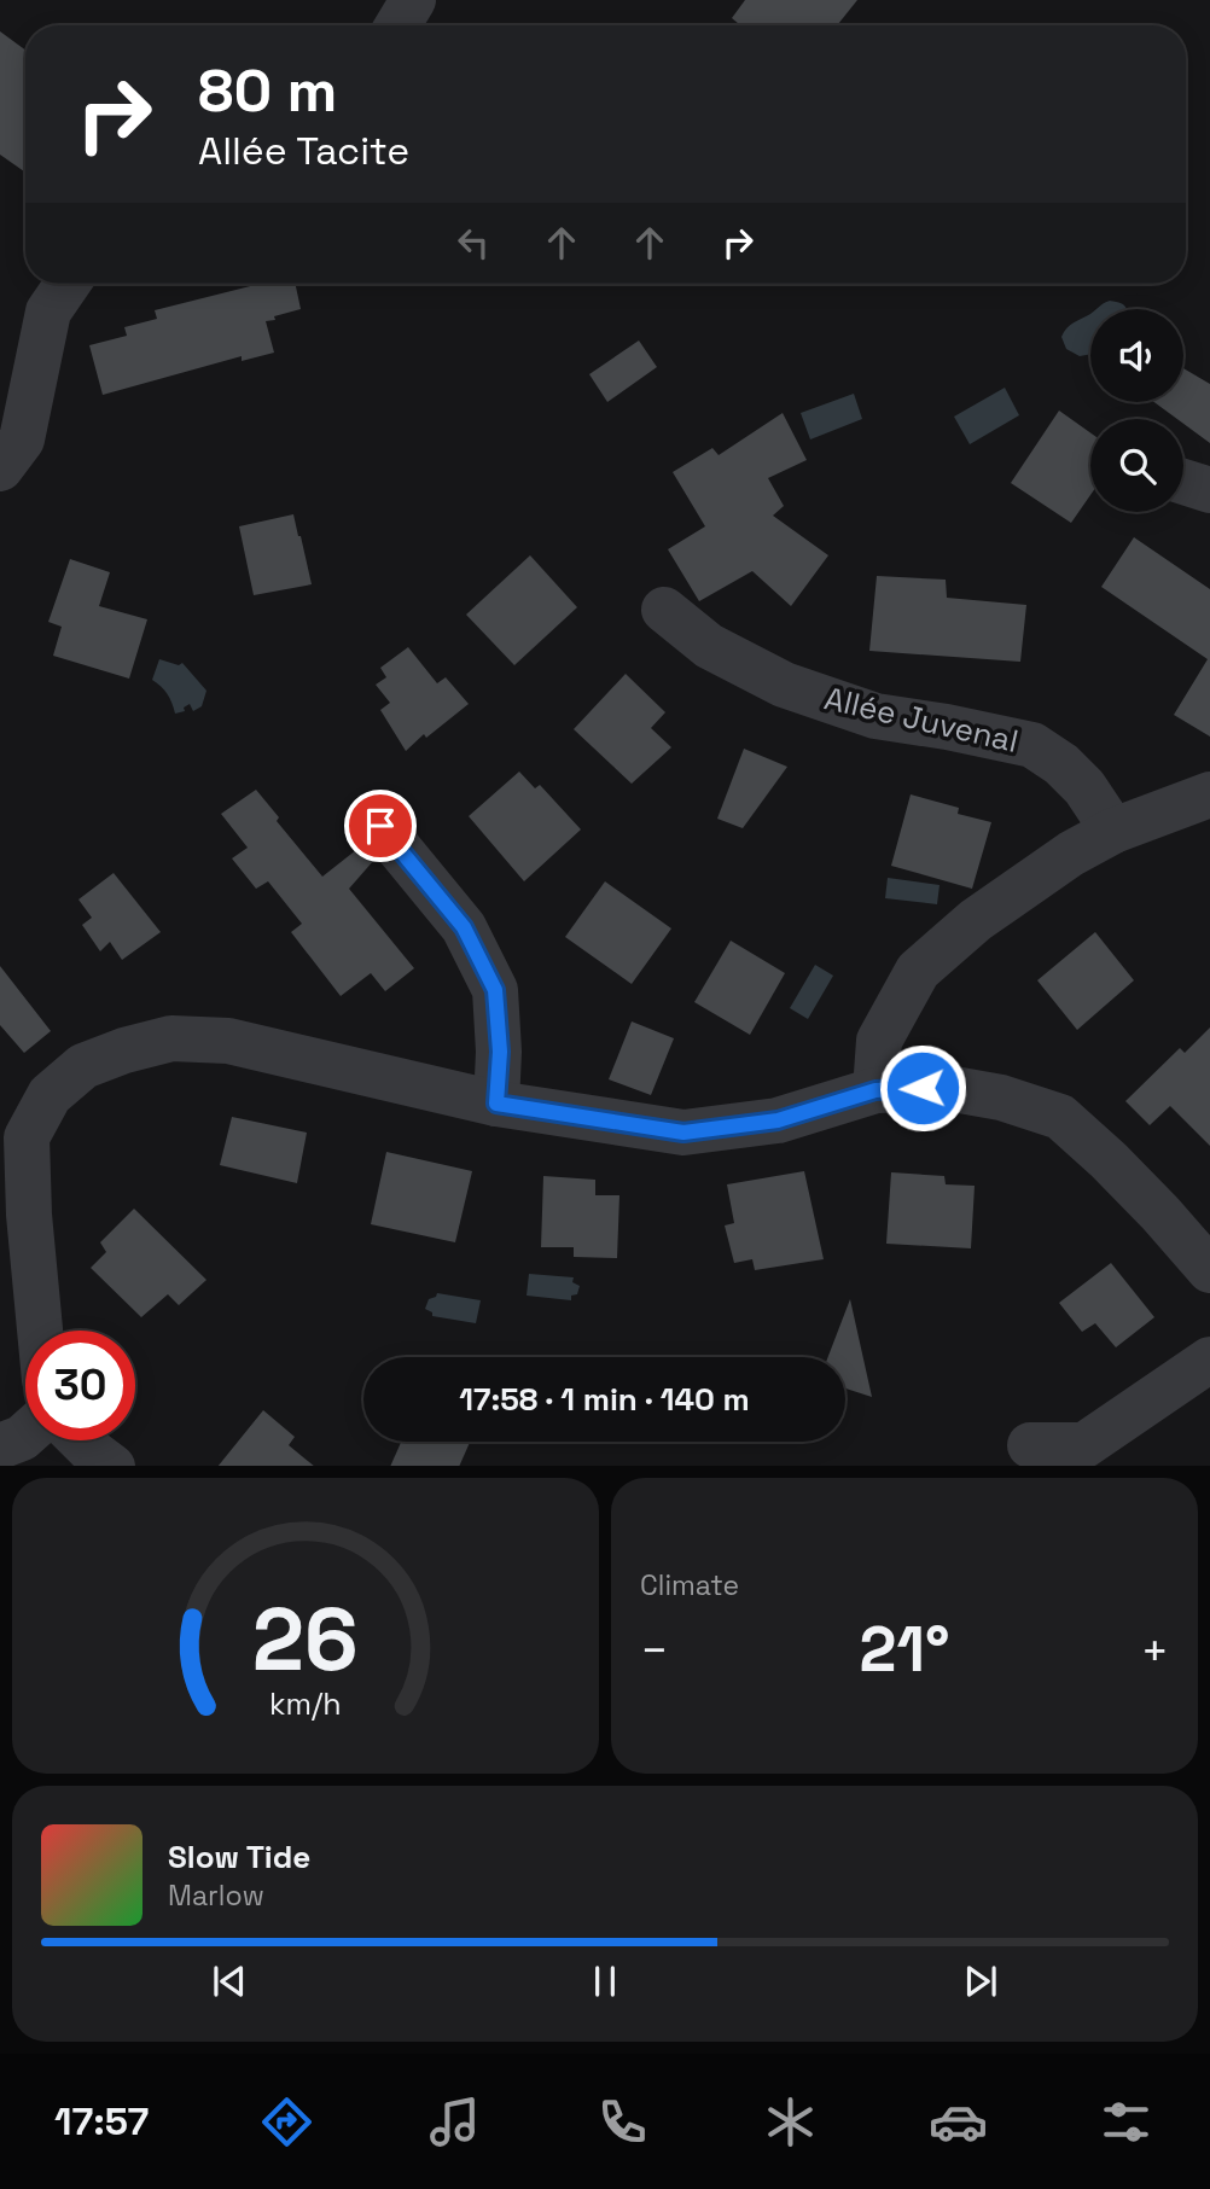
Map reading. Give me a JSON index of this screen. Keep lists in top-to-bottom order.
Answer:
{
  "streets": {
    "street": ["Allée Juvenal"]
  },
  "page": {
    "turn": ["80 m", "Allée Tacite"],
    "limit": "30",
    "trip": "17:58 · 1 min · 140 m",
    "tile": "Climate",
    "heat": ["−", "21°", "+"],
    "song": ["Slow Tide", "Marlow"],
    "tabs": "17:57",
    "gauge": ["26", "km/h"]
  }
}
